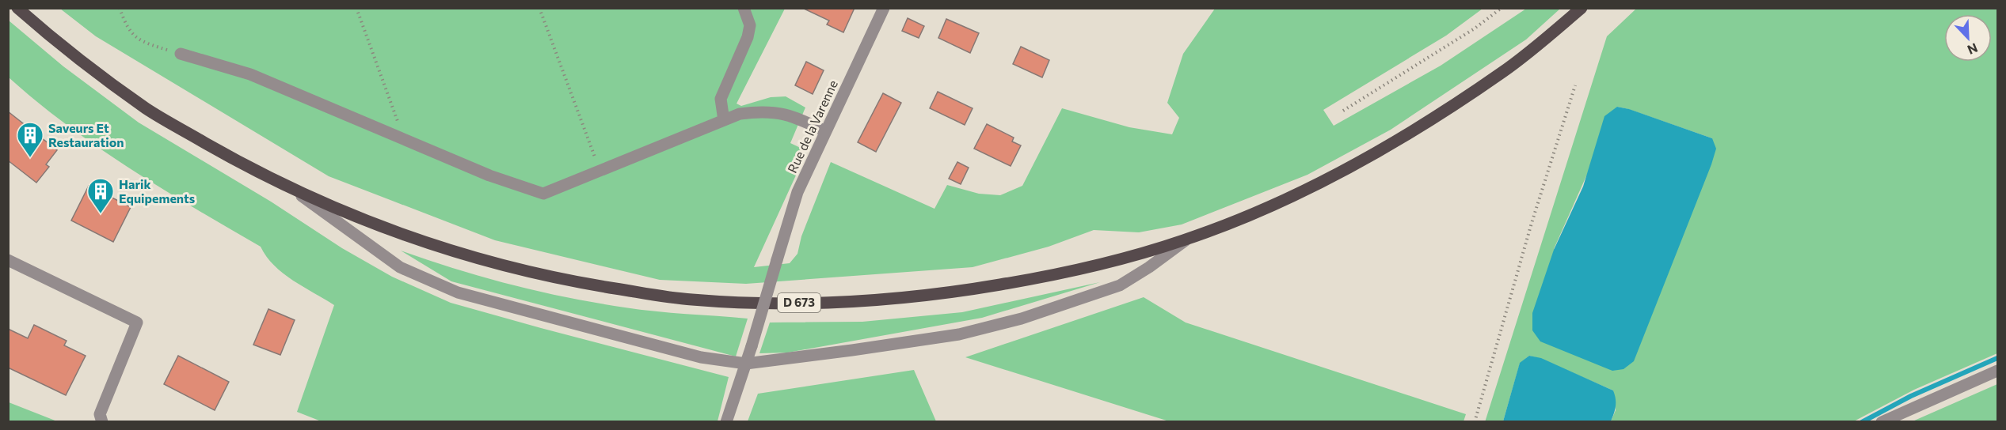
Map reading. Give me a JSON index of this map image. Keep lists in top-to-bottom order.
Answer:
{
  "streets": {
    "main road": ["D 673"],
    "street": ["Rue de la Varenne"]
  },
  "places": {
    "building": ["Saveurs Et Restauration", "Harik Equipements"]
  },
  "north": "bottom right"
}
